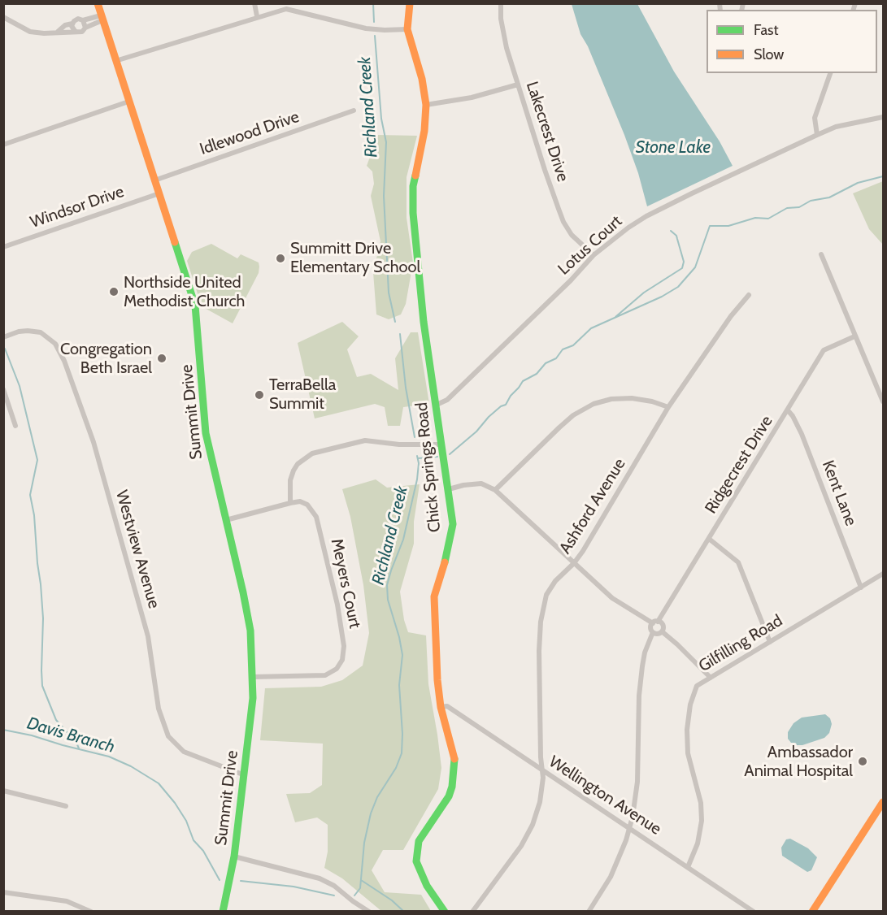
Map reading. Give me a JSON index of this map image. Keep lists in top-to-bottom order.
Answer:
{
  "streets": {
    "street": [
      "Lakecrest Drive",
      "Idlewood Drive",
      "Windsor Drive",
      "Lotus Court",
      "Summit Drive",
      "Ridgecrest Drive",
      "Chick Springs Road",
      "Kent Lane",
      "Ashford Avenue",
      "Westview Avenue",
      "Meyers Court",
      "Gilfilling Road",
      "Wellington Avenue"
    ]
  },
  "crossings": [
    ["Lakecrest Drive", "Lotus Court"],
    ["Idlewood Drive", "Summit Drive"],
    ["Windsor Drive", "Summit Drive"],
    ["Lotus Court", "Chick Springs Road"],
    ["Summit Drive", "Westview Avenue"],
    ["Summit Drive", "Meyers Court"],
    ["Ridgecrest Drive", "Kent Lane"],
    ["Chick Springs Road", "Wellington Avenue"],
    ["Kent Lane", "Gilfilling Road"],
    ["Ashford Avenue", "Wellington Avenue"],
    ["Gilfilling Road", "Wellington Avenue"]
  ],
  "water": ["Richland Creek", "Stone Lake", "Davis Branch"],
  "places": [
    "Summitt Drive Elementary School",
    "Northside United Methodist Church",
    "Congregation Beth Israel",
    "TerraBella Summit",
    "Ambassador Animal Hospital"
  ],
  "legend": ["Fast", "Slow"]
}
